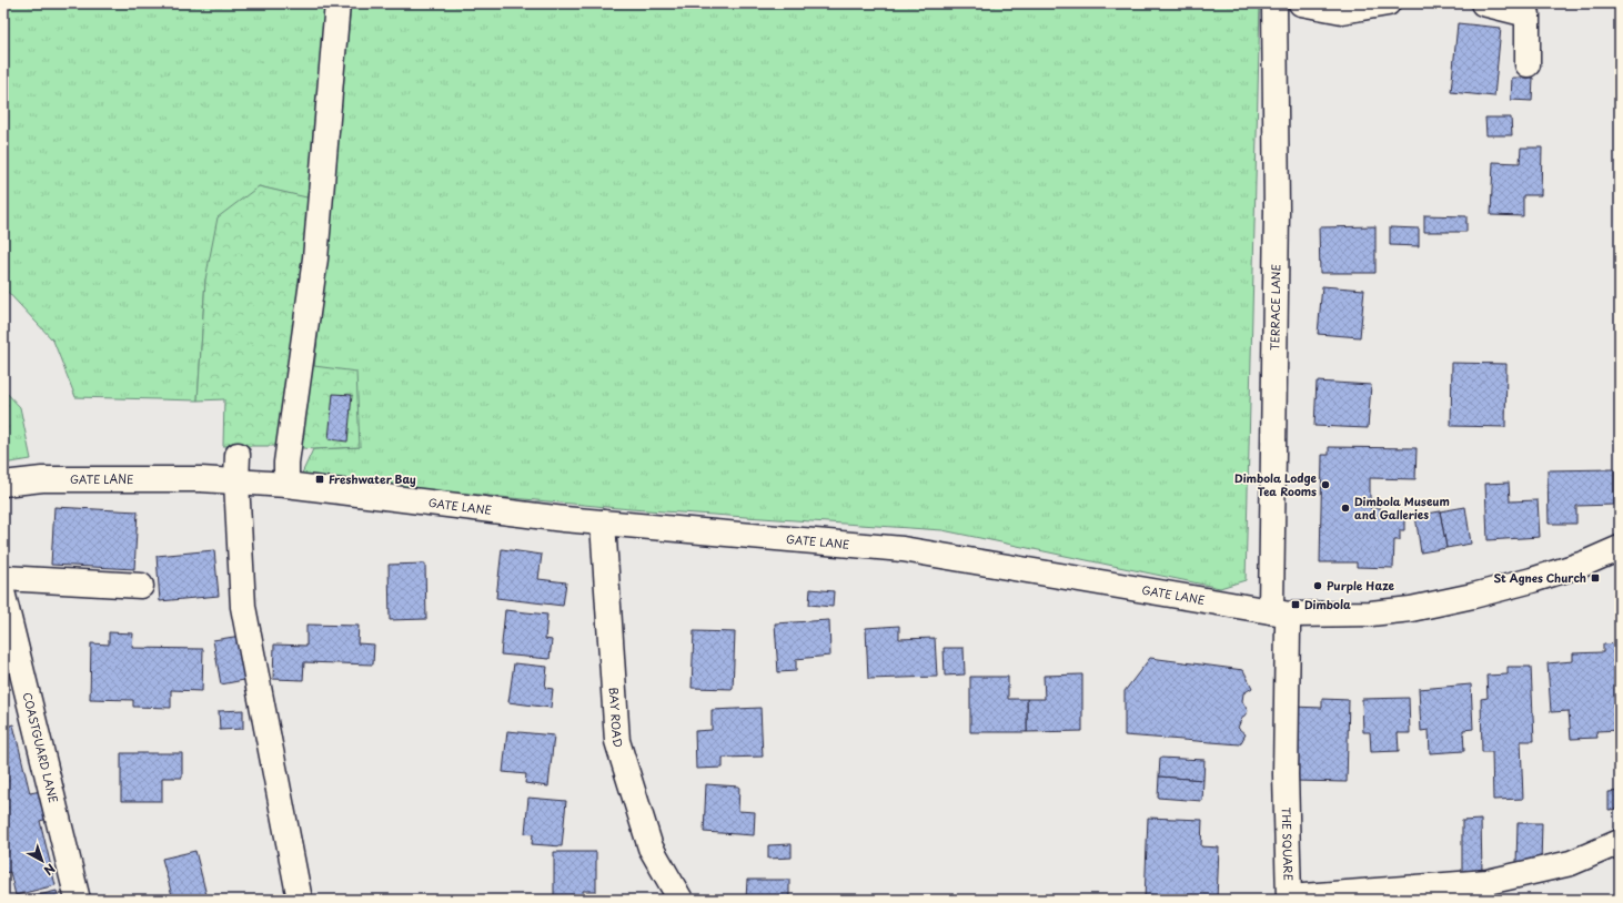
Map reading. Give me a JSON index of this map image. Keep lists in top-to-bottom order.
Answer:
{
  "streets": {
    "street": [
      "TERRACE LANE",
      "GATE LANE",
      "BAY ROAD",
      "COASTGUARD LANE",
      "THE SQUARE"
    ]
  },
  "crossings": [
    ["TERRACE LANE", "GATE LANE"],
    ["TERRACE LANE", "THE SQUARE"],
    ["GATE LANE", "BAY ROAD"],
    ["GATE LANE", "THE SQUARE"]
  ],
  "places": {
    "transit": ["Freshwater Bay", "St Agnes Church", "Dimbola"],
    "other": ["Dimbola Lodge Tea Rooms", "Dimbola Museum and Galleries", "Purple Haze"]
  },
  "north": "bottom right"
}
